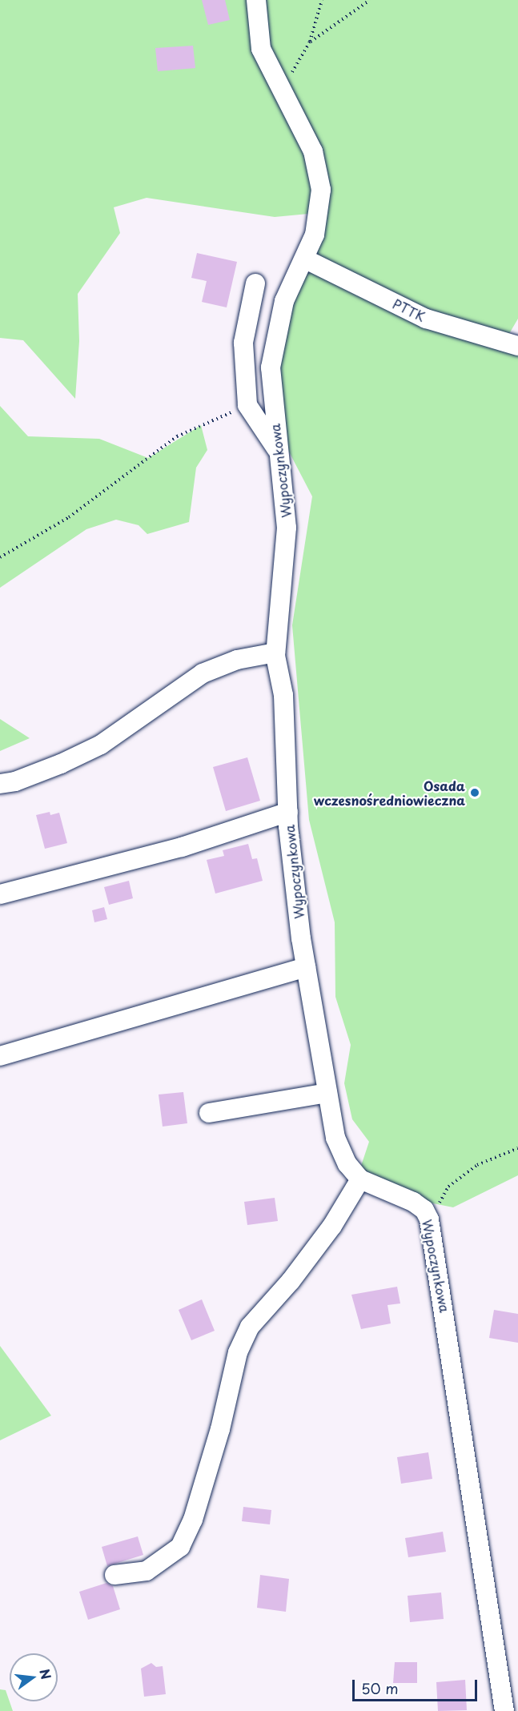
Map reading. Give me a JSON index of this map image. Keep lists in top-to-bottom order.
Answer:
{
  "streets": {
    "street": ["PTTK", "Wypoczynkowa"]
  },
  "crossings": [
    ["PTTK", "Wypoczynkowa"]
  ],
  "places": ["Osada wczesnośredniowieczna"],
  "scale_bar": "50 m",
  "north": "right"
}
